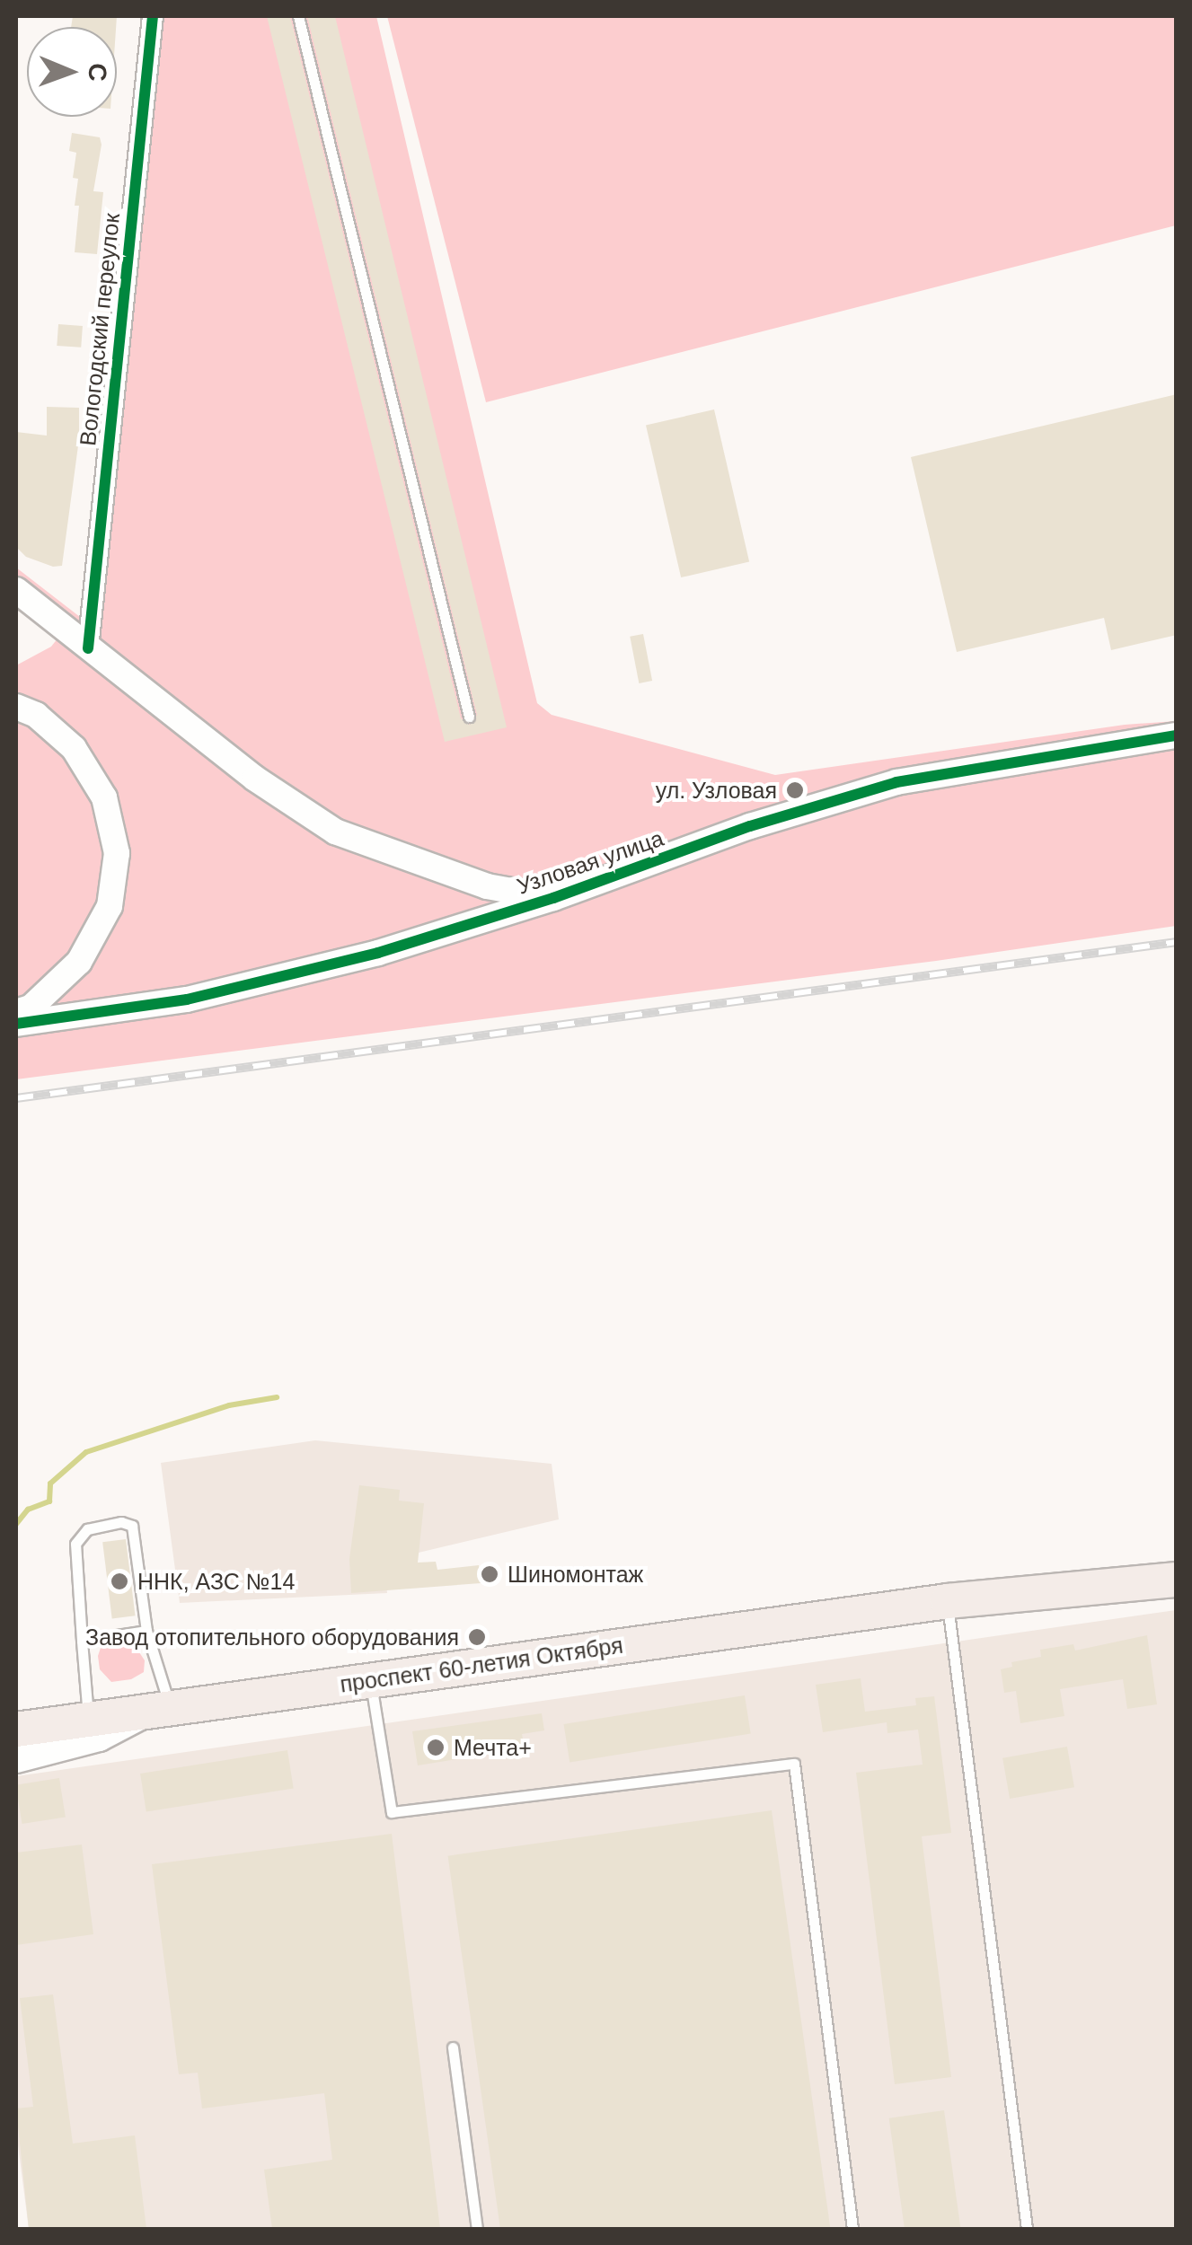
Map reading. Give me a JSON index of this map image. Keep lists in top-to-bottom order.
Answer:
{
  "streets": {
    "highway": ["проспект 60-летия Октября"],
    "street": ["Вологодский переулок", "Узловая улица"]
  },
  "places": [
    "ул. Узловая",
    "Шиномонтаж",
    "ННК, АЗС №14",
    "Завод отопительного оборудования",
    "Мечта+"
  ],
  "north": "right"
}
